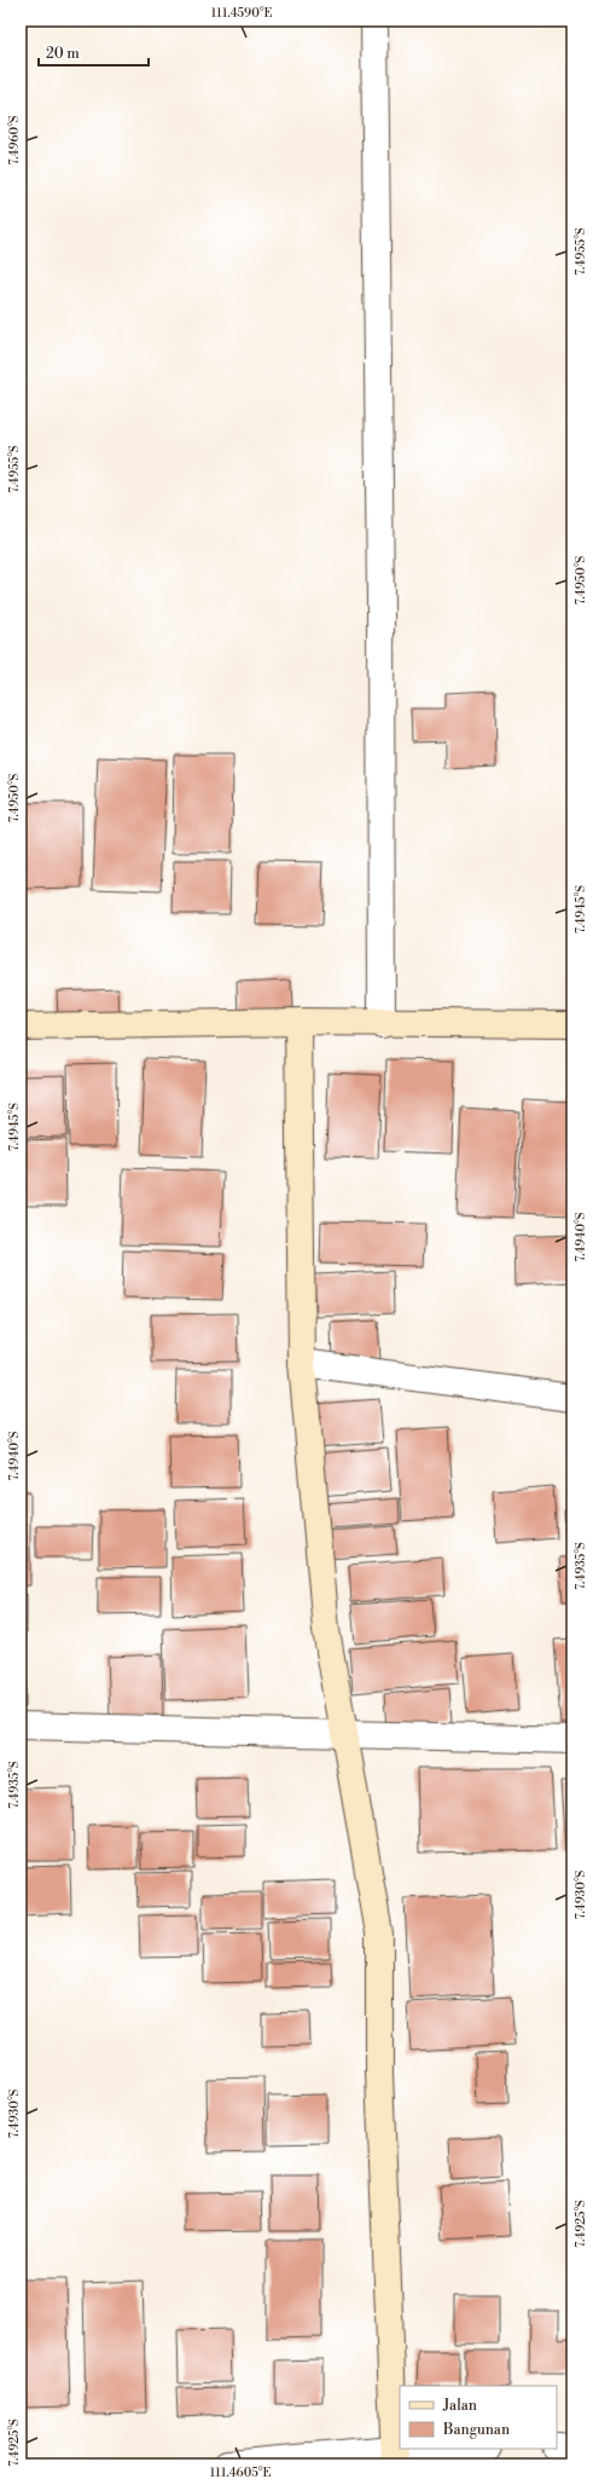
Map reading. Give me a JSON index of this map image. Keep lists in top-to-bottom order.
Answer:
{
  "legend": ["Jalan", "Bangunan"],
  "scale_bar": "20 m",
  "coordinates": [
    "111.4590°E",
    "7.4960°S",
    "7.4955°S",
    "7.4950°S",
    "7.4945°S",
    "7.4940°S",
    "7.4935°S",
    "7.4930°S",
    "7.4925°S",
    "111.4605°E"
  ]
}
